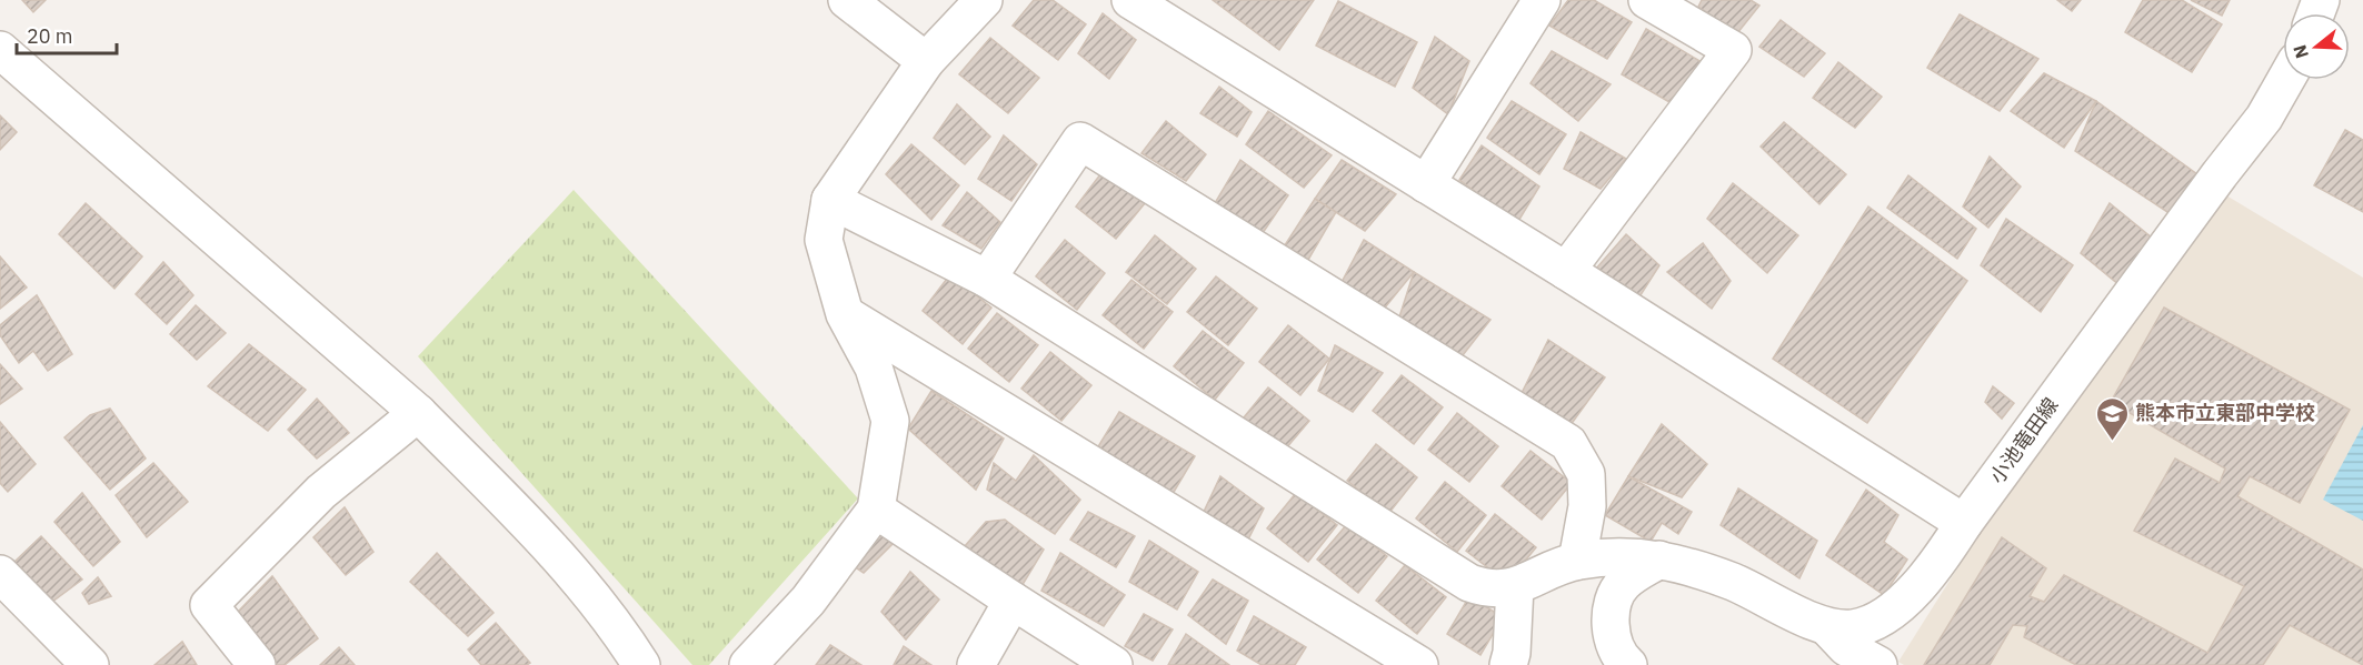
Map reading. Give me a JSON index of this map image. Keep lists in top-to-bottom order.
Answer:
{
  "streets": {
    "street": ["小池竜田線"]
  },
  "places": {
    "school or university": ["熊本市立東部中学校"]
  },
  "scale_bar": "20 m",
  "north": "left"
}
